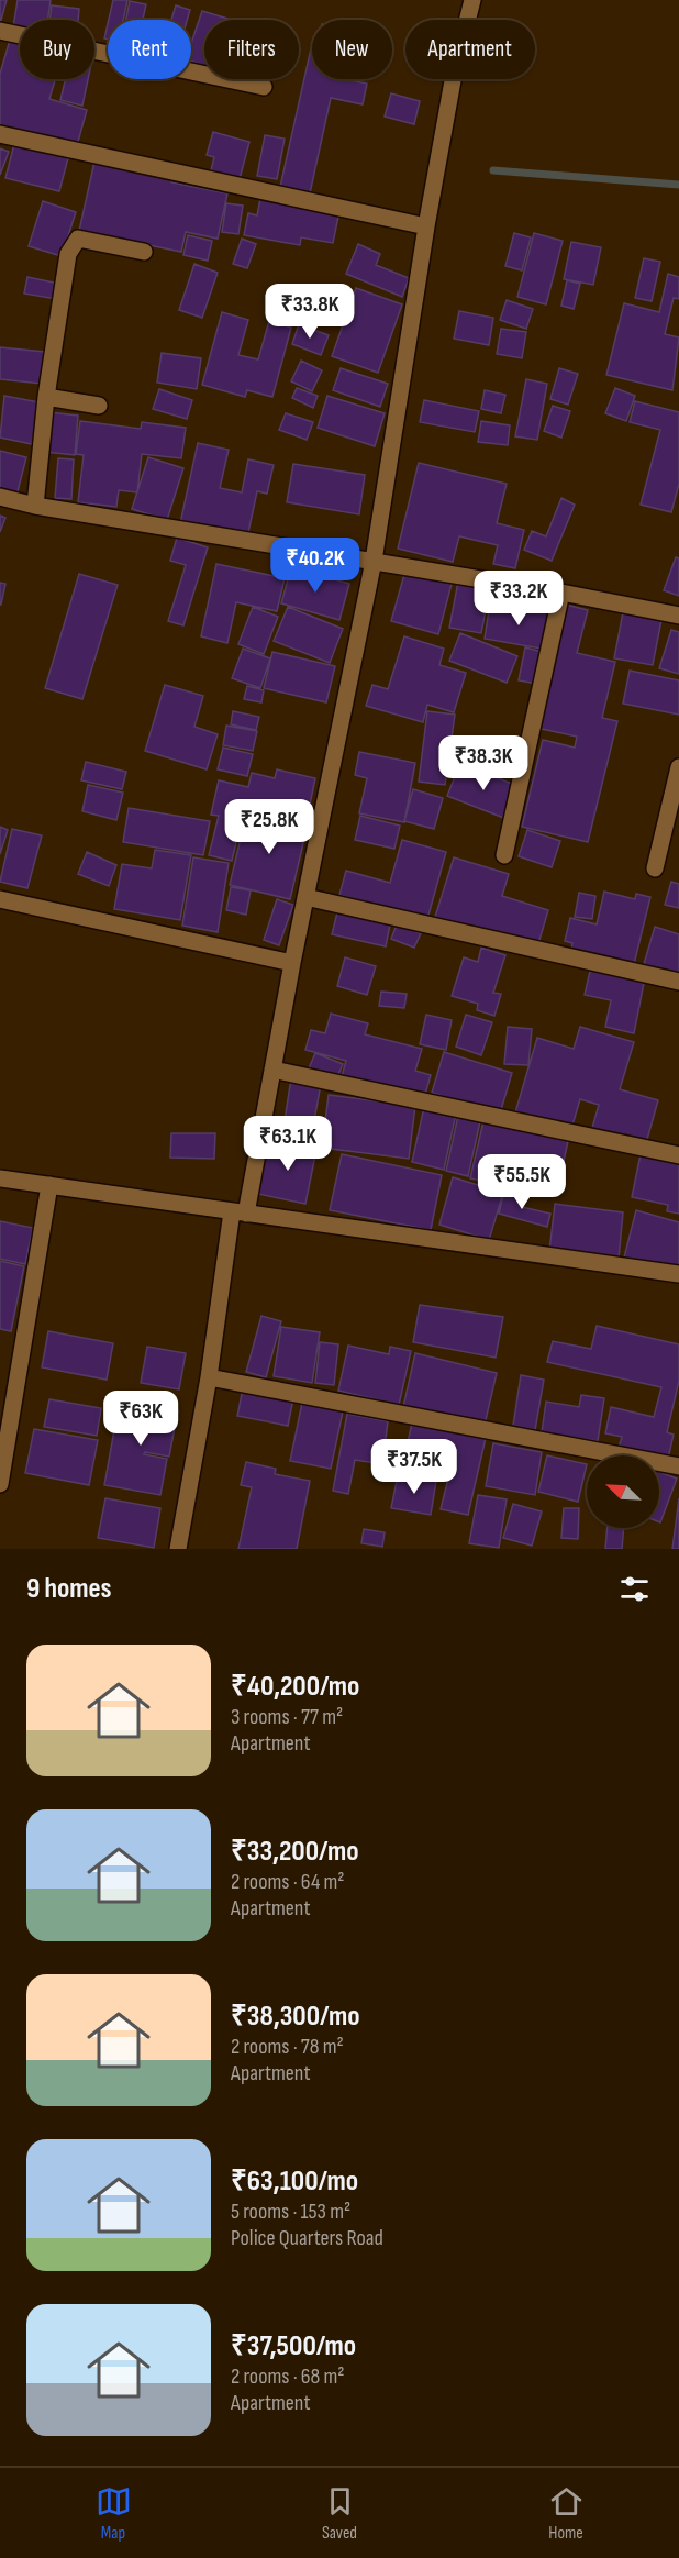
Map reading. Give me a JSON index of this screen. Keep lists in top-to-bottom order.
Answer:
{
  "north": "top left",
  "page": {
    "chip": [
      "Buy",
      "Rent",
      "Filters",
      "New",
      "Apartment"
    ],
    "price": [
      "₹33.8K",
      "₹40.2K",
      "₹33.2K",
      "₹38.3K",
      "₹25.8K",
      "₹63.1K",
      "₹55.5K",
      "₹63K",
      "₹37.5K"
    ],
    "heading": "9 homes",
    "list": [
      {
        "name": "₹40,200/mo",
        "note": "3 rooms · 77 m² · Apartment"
      },
      {
        "name": "₹33,200/mo",
        "note": "2 rooms · 64 m² · Apartment"
      },
      {
        "name": "₹38,300/mo",
        "note": "2 rooms · 78 m² · Apartment"
      },
      {
        "name": "₹63,100/mo",
        "note": "5 rooms · 153 m² · Police Quarters Road"
      },
      {
        "name": "₹37,500/mo",
        "note": "2 rooms · 68 m² · Apartment"
      }
    ],
    "tabs": ["Map", "Saved", "Home"]
  }
}
